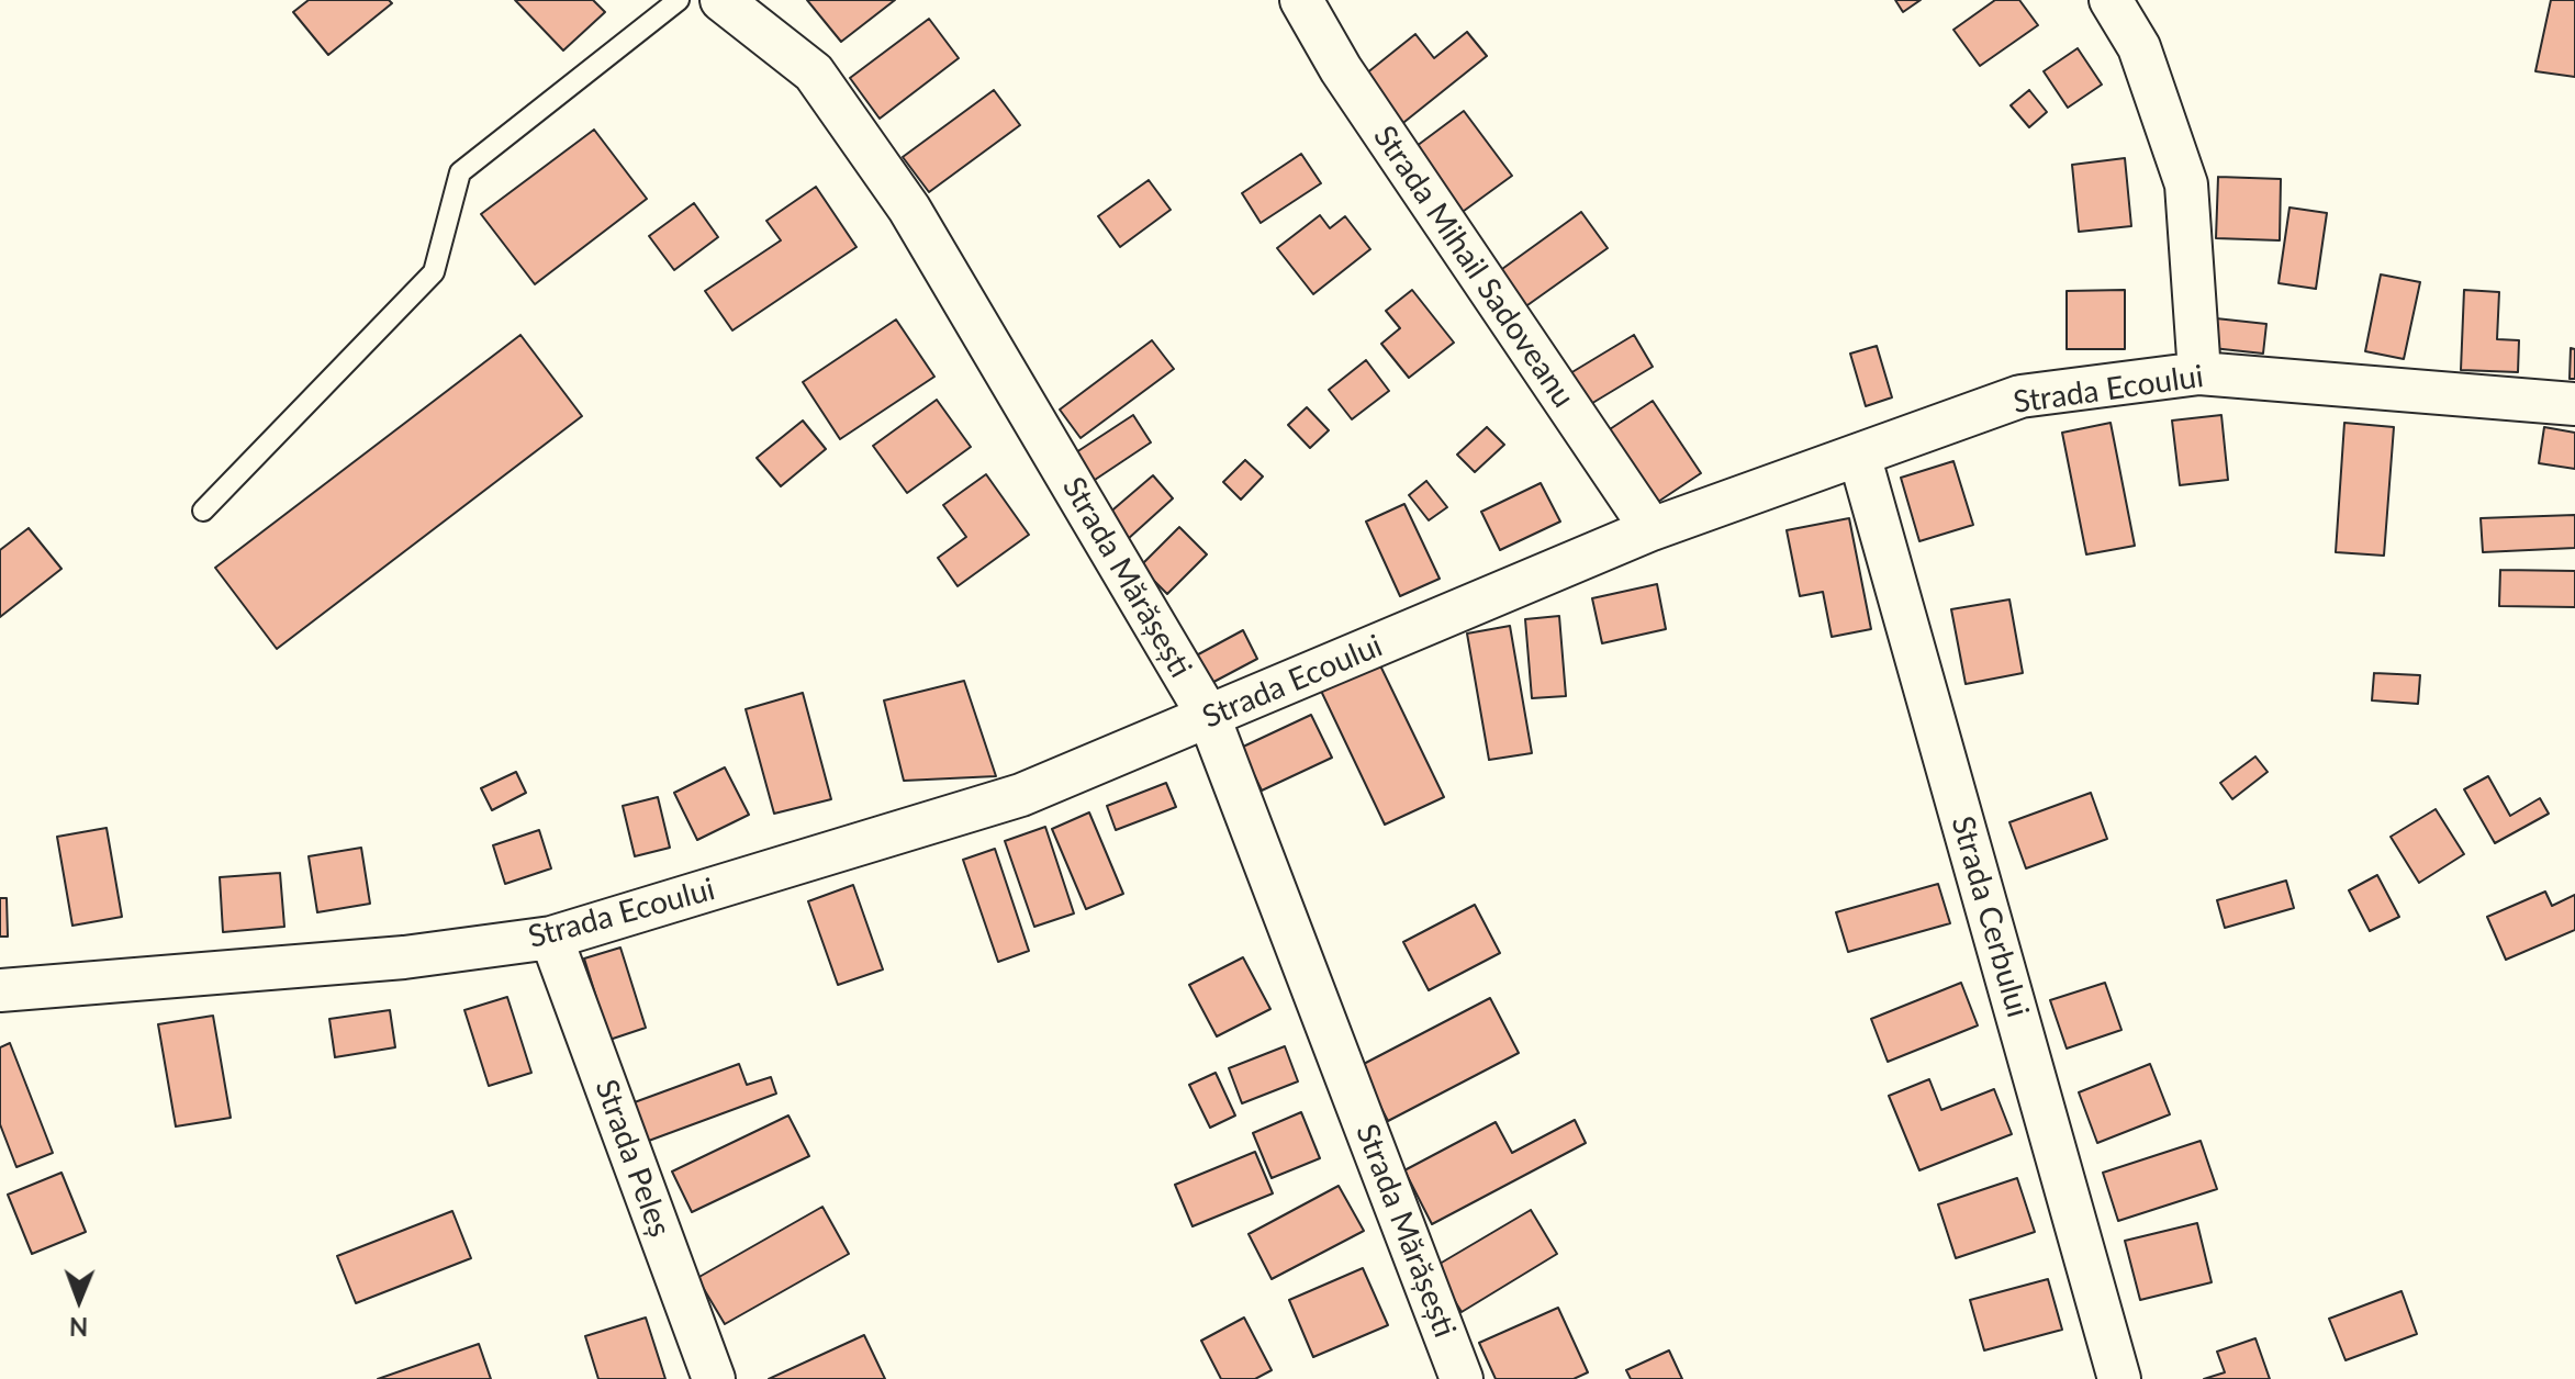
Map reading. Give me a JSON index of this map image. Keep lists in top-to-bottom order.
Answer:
{
  "streets": {
    "street": [
      "Strada Mihail Sadoveanu",
      "Strada Ecoului",
      "Strada Mărășești",
      "Strada Cerbului",
      "Strada Peleș"
    ]
  },
  "crossings": [
    ["Strada Mihail Sadoveanu", "Strada Ecoului"],
    ["Strada Ecoului", "Strada Mărășești"],
    ["Strada Ecoului", "Strada Cerbului"],
    ["Strada Ecoului", "Strada Peleș"]
  ],
  "north": "bottom"
}
